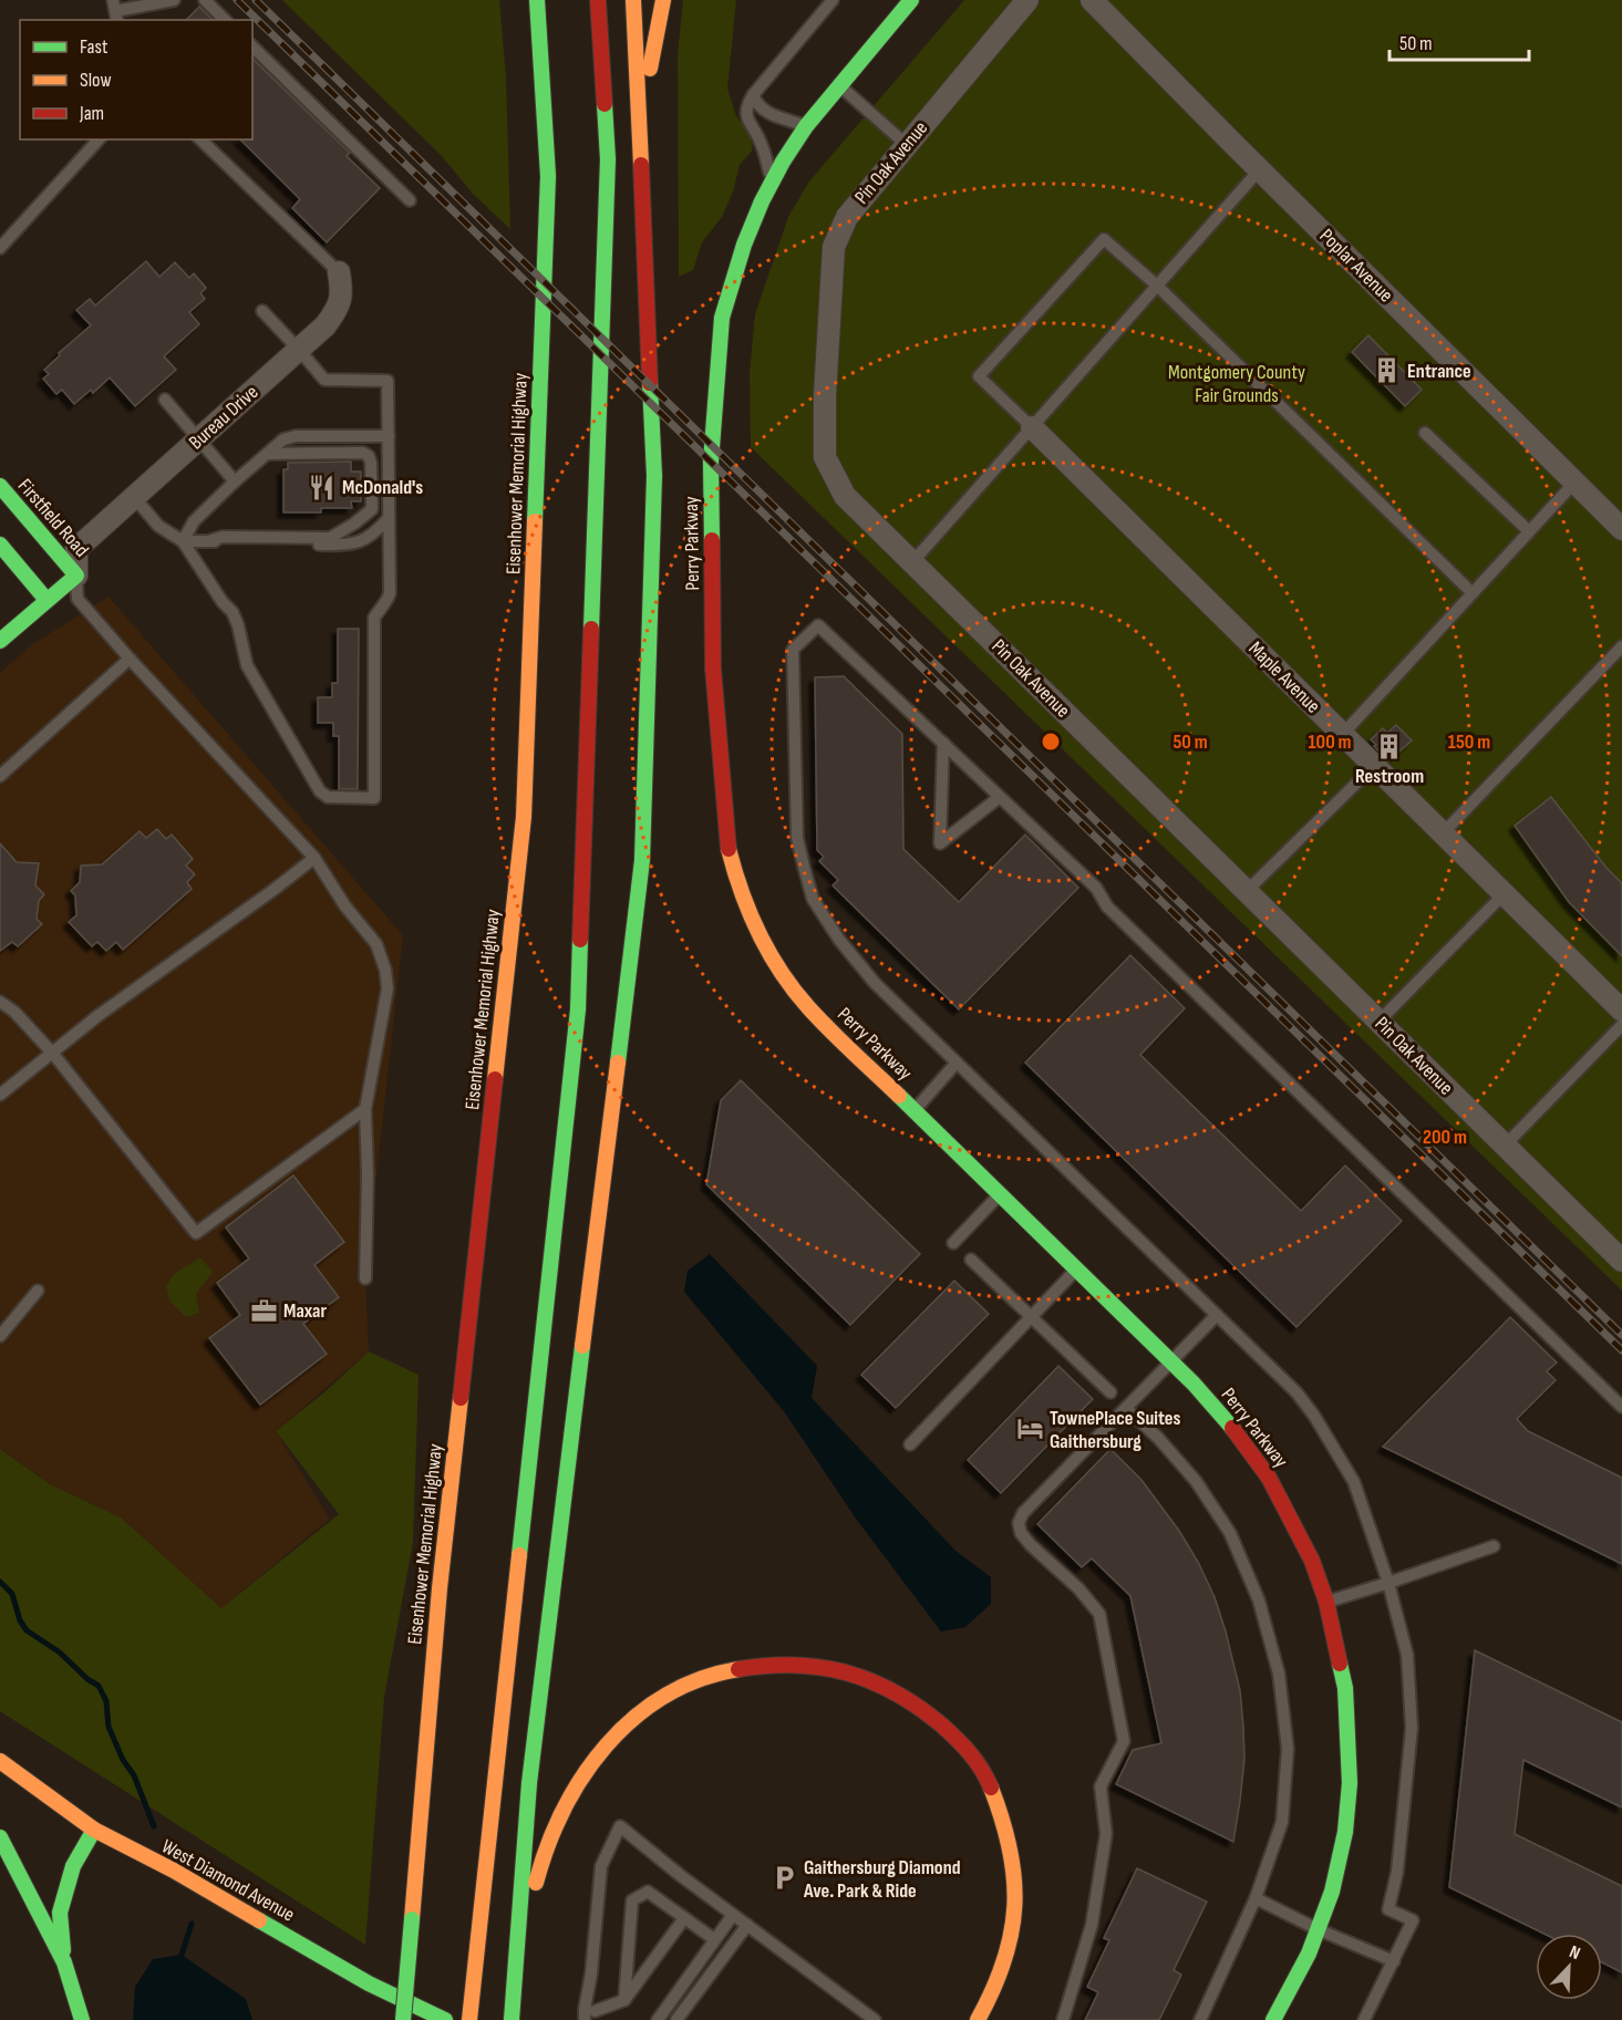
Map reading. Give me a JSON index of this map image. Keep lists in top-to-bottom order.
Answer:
{
  "streets": {
    "main road": [
      "Eisenhower Memorial Highway",
      "Firstfield Road",
      "Perry Parkway",
      "West Diamond Avenue"
    ],
    "street": [
      "Pin Oak Avenue",
      "Poplar Avenue",
      "Bureau Drive",
      "Maple Avenue"
    ]
  },
  "parks": ["Montgomery County Fair Grounds"],
  "places": {
    "building": ["Entrance", "Restroom"],
    "restaurant": ["McDonald's"],
    "office": ["Maxar"],
    "hotel": ["TownePlace Suites Gaithersburg"],
    "parking": ["Gaithersburg Diamond Ave. Park & Ride"]
  },
  "legend": ["Fast", "Slow", "Jam"],
  "scale_bar": "50 m",
  "north": "top right",
  "rings": [
    "50 m",
    "100 m",
    "150 m",
    "200 m"
  ]
}
